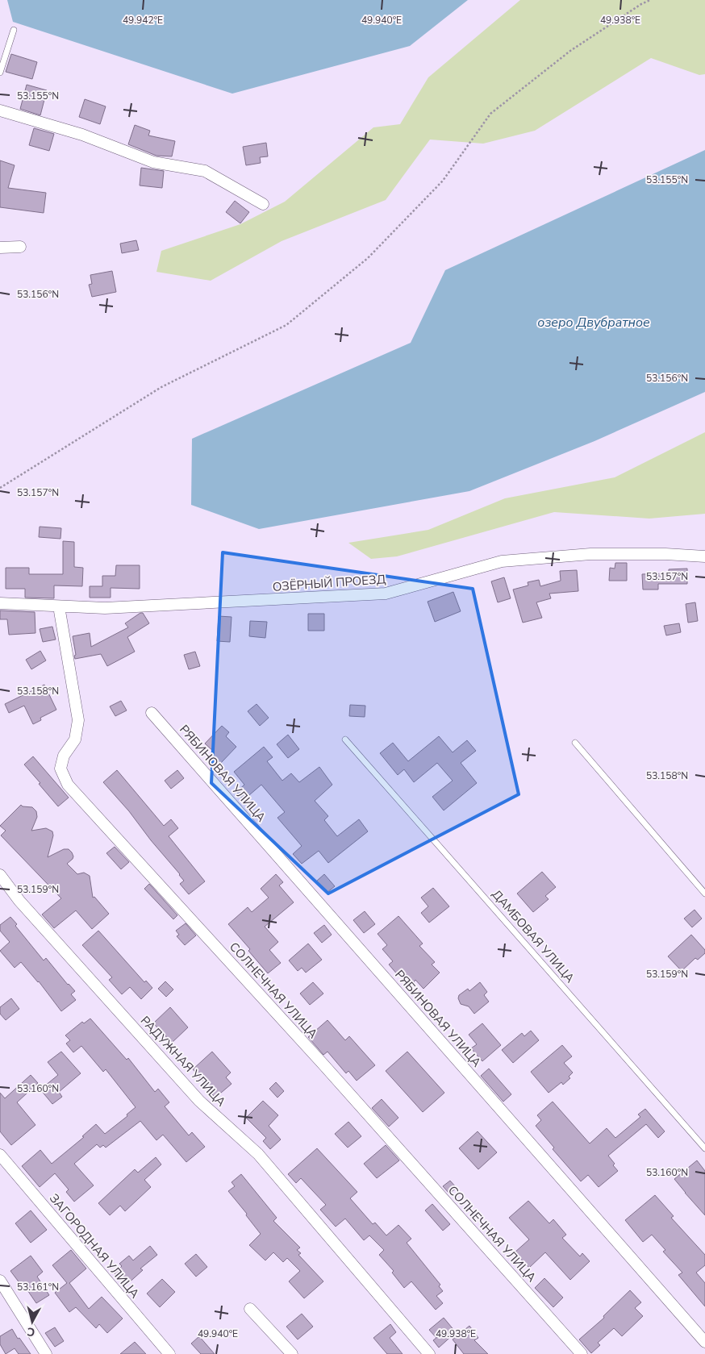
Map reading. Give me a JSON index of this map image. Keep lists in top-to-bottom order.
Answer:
{
  "streets": {
    "street": [
      "ОЗЁРНЫЙ ПРОЕЗД",
      "РЯБИНОВАЯ УЛИЦА",
      "СОЛНЕЧНАЯ УЛИЦА",
      "РАДУЖНАЯ УЛИЦА",
      "ЗАГОРОДНАЯ УЛИЦА"
    ],
    "lane": ["ДАМБОВАЯ УЛИЦА"]
  },
  "crossings": [
    ["ОЗЁРНЫЙ ПРОЕЗД", "СОЛНЕЧНАЯ УЛИЦА"]
  ],
  "water": ["озеро Двубратное"],
  "north": "bottom",
  "coordinates": [
    "49.942°E",
    "49.940°E",
    "49.938°E",
    "53.155°N",
    "53.156°N",
    "53.157°N",
    "53.158°N",
    "53.159°N",
    "53.160°N",
    "53.161°N"
  ]
}
